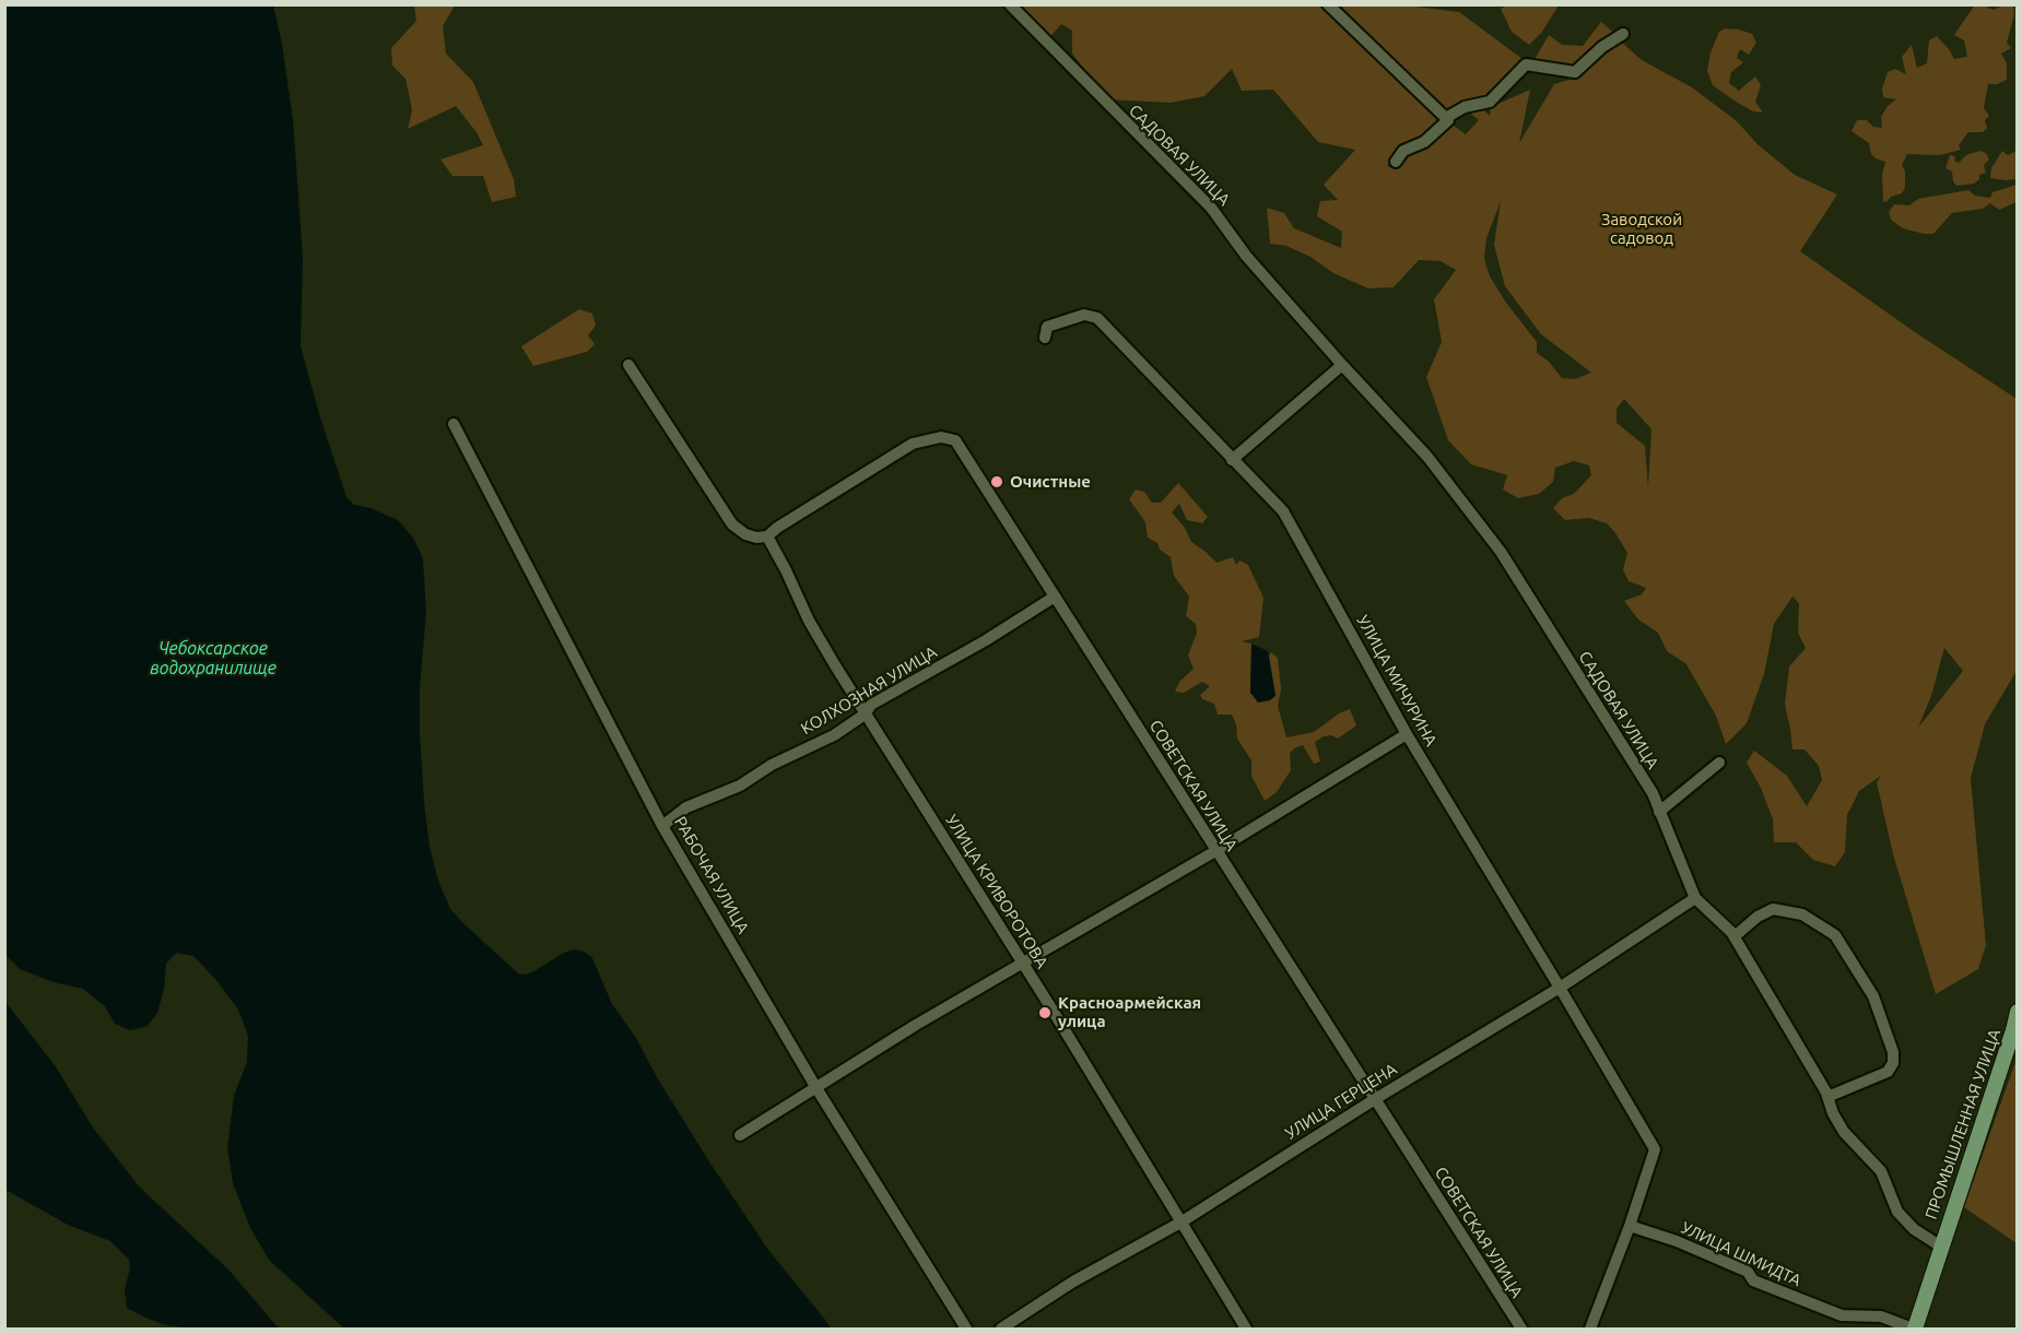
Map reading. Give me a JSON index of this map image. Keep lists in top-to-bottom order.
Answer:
{
  "streets": {
    "main road": ["ПРОМЫШЛЕННАЯ УЛИЦА"],
    "street": [
      "САДОВАЯ УЛИЦА",
      "УЛИЦА МИЧУРИНА",
      "КОЛХОЗНАЯ УЛИЦА",
      "СОВЕТСКАЯ УЛИЦА",
      "РАБОЧАЯ УЛИЦА",
      "УЛИЦА КРИВОРОТОВА",
      "УЛИЦА ГЕРЦЕНА",
      "УЛИЦА ШМИДТА"
    ]
  },
  "crossings": [
    ["САДОВАЯ УЛИЦА", "УЛИЦА ГЕРЦЕНА"],
    ["САДОВАЯ УЛИЦА", "ПРОМЫШЛЕННАЯ УЛИЦА"],
    ["УЛИЦА МИЧУРИНА", "УЛИЦА ГЕРЦЕНА"],
    ["УЛИЦА МИЧУРИНА", "УЛИЦА ШМИДТА"],
    ["КОЛХОЗНАЯ УЛИЦА", "СОВЕТСКАЯ УЛИЦА"],
    ["КОЛХОЗНАЯ УЛИЦА", "РАБОЧАЯ УЛИЦА"],
    ["КОЛХОЗНАЯ УЛИЦА", "УЛИЦА КРИВОРОТОВА"],
    ["СОВЕТСКАЯ УЛИЦА", "УЛИЦА КРИВОРОТОВА"],
    ["СОВЕТСКАЯ УЛИЦА", "УЛИЦА ГЕРЦЕНА"],
    ["УЛИЦА КРИВОРОТОВА", "УЛИЦА ГЕРЦЕНА"],
    ["ПРОМЫШЛЕННАЯ УЛИЦА", "УЛИЦА ШМИДТА"]
  ],
  "water": ["Чебоксарское водохранилище"],
  "parks": ["Заводской садовод"],
  "places": ["Очистные", "Красноармейская улица"]
}
